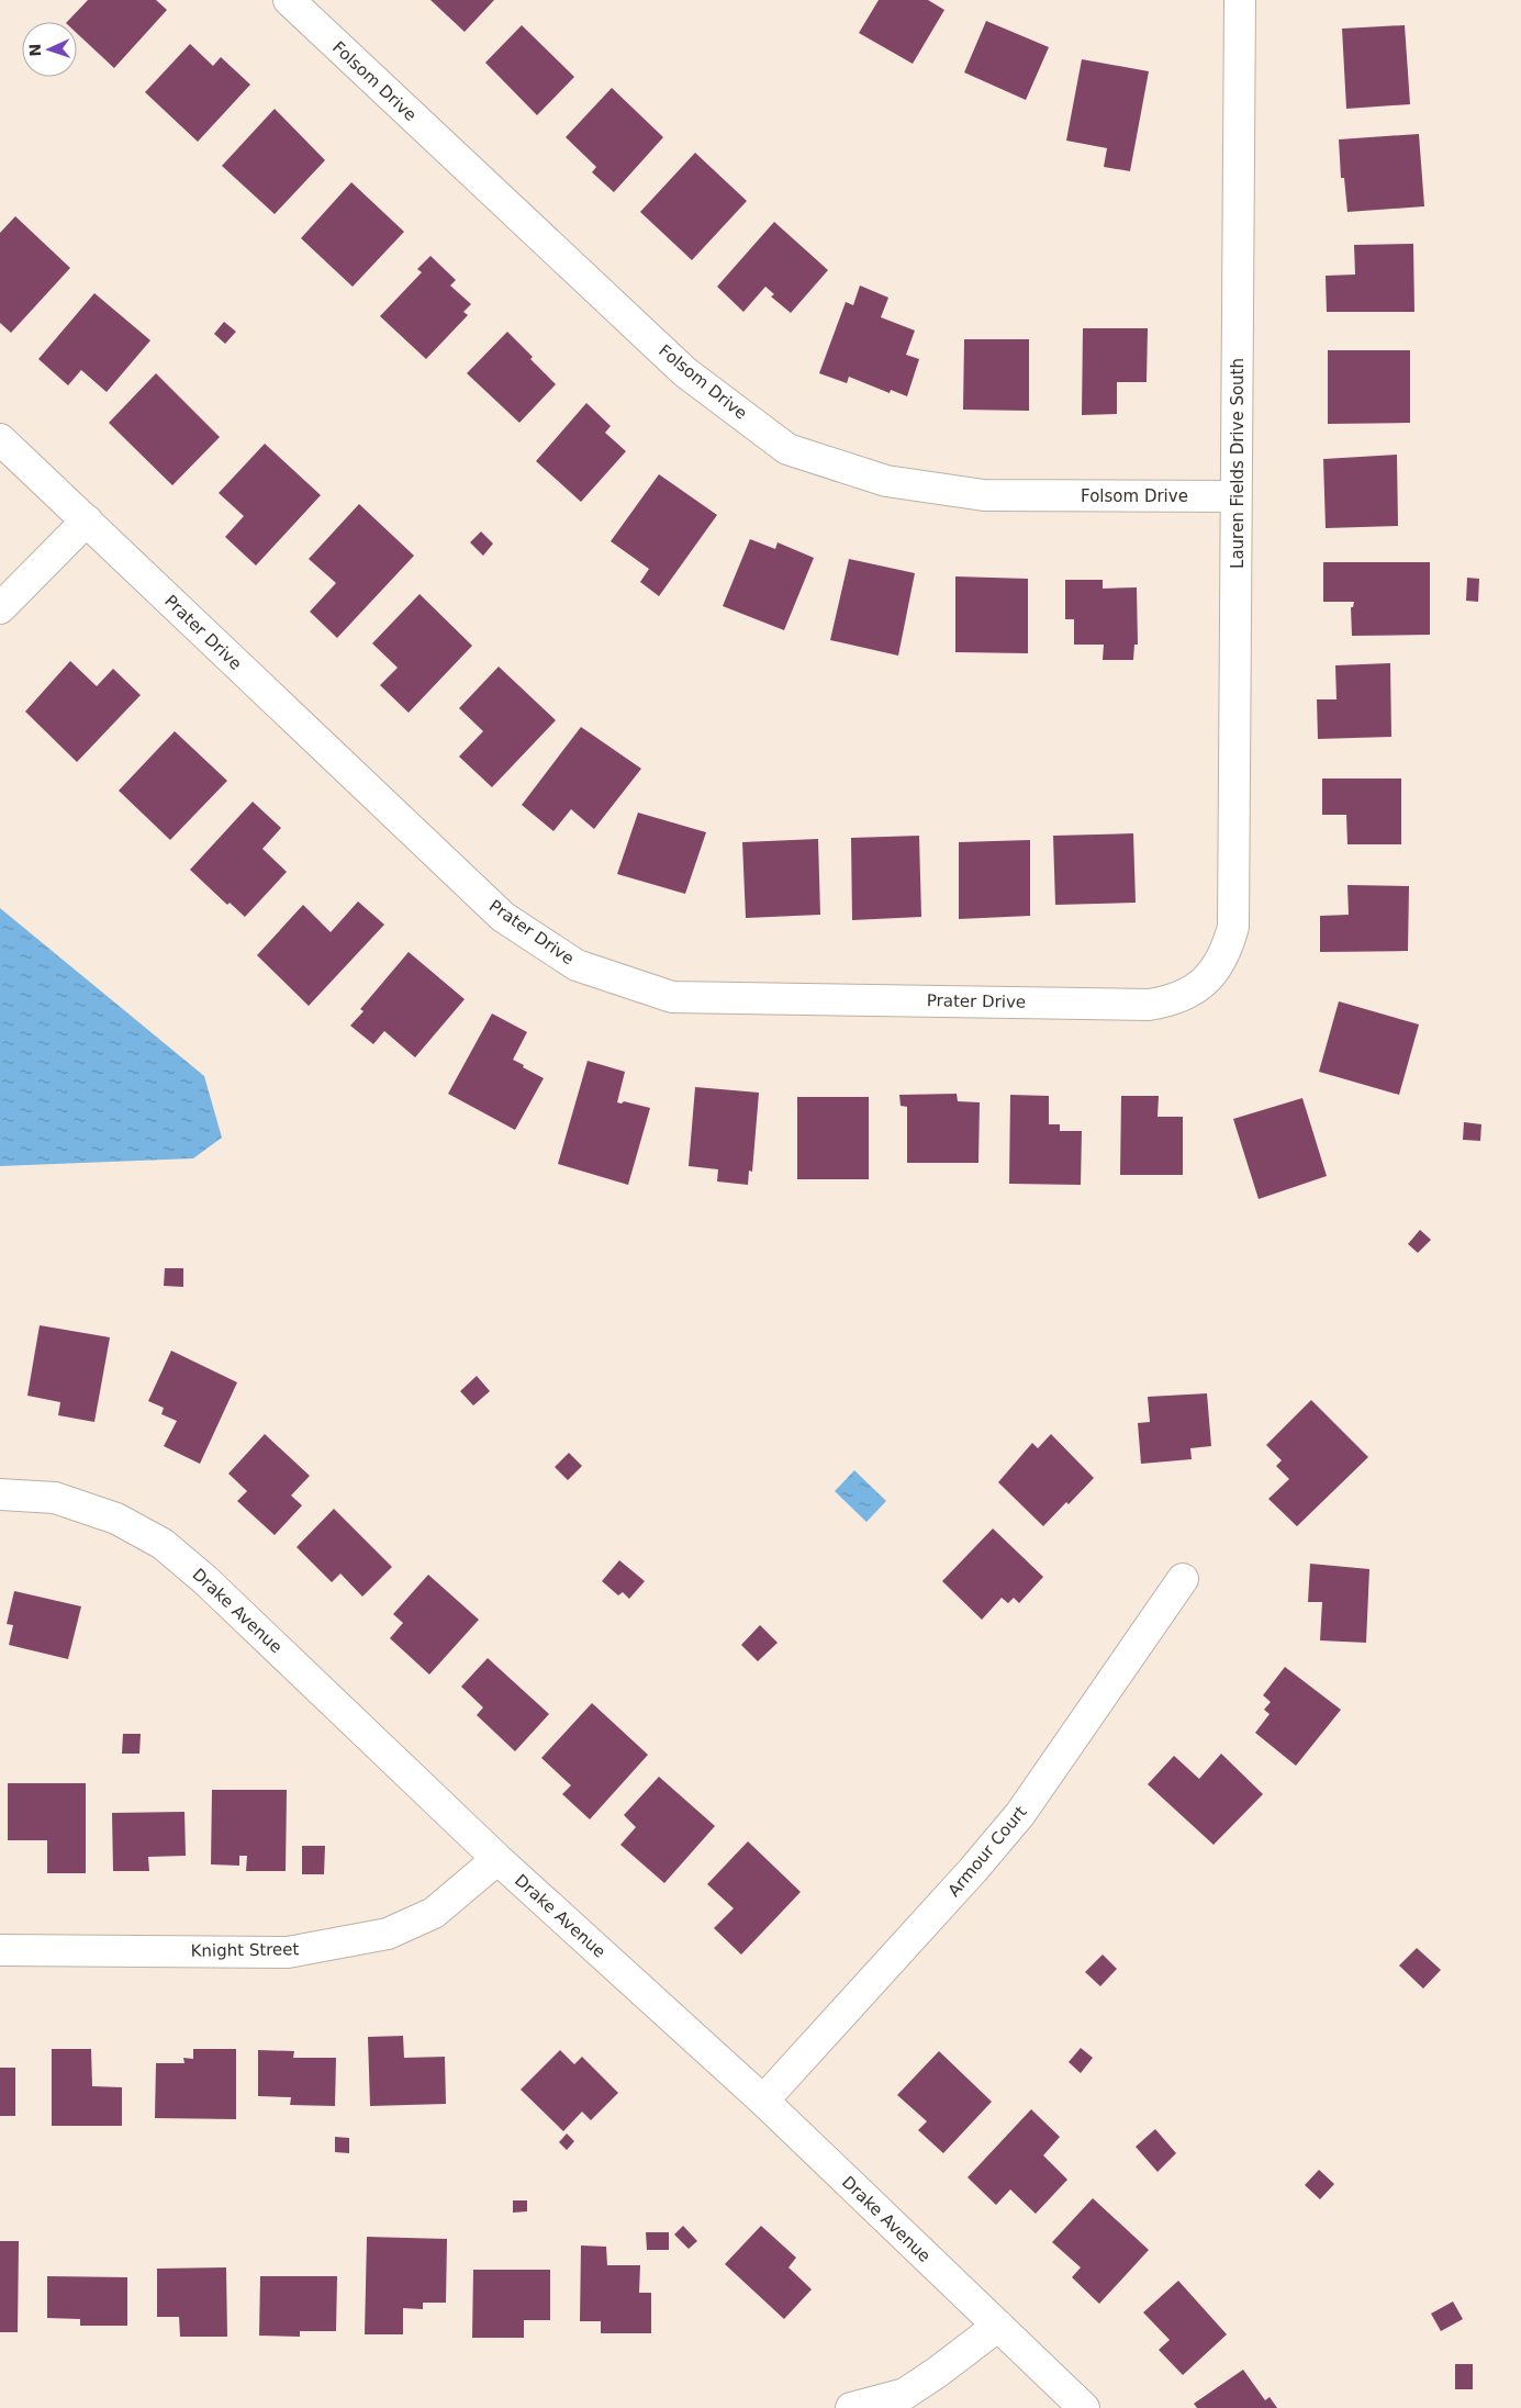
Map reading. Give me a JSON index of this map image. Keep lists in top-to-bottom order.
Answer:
{
  "streets": {
    "street": [
      "Folsom Drive",
      "Lauren Fields Drive South",
      "Prater Drive",
      "Drake Avenue",
      "Armour Court",
      "Knight Street"
    ]
  },
  "crossings": [
    ["Folsom Drive", "Lauren Fields Drive South"],
    ["Lauren Fields Drive South", "Prater Drive"],
    ["Drake Avenue", "Armour Court"],
    ["Drake Avenue", "Knight Street"]
  ],
  "north": "left"
}
